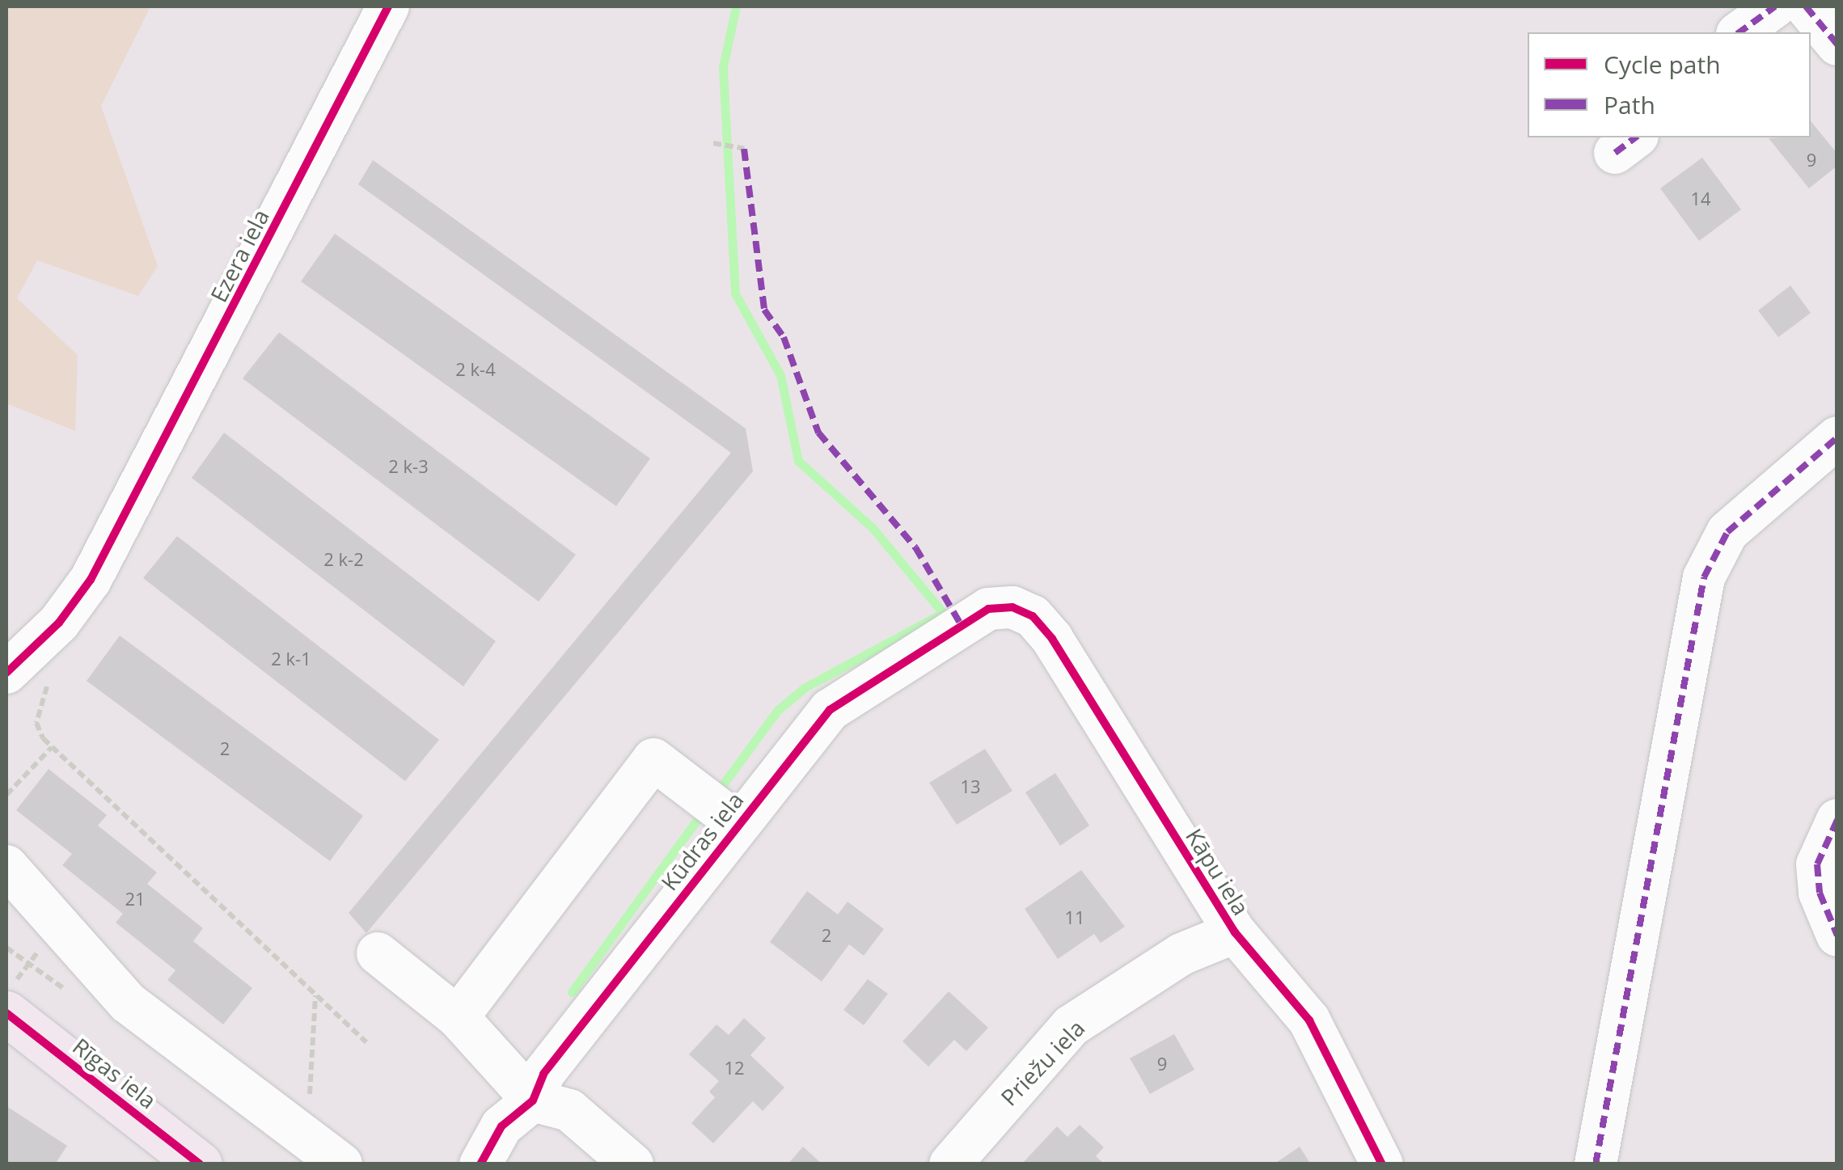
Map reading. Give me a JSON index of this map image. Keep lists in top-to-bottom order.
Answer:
{
  "streets": {
    "main road": ["Rīgas iela"],
    "street": [
      "Ezera iela",
      "Kūdras iela",
      "Kāpu iela",
      "Priežu iela"
    ]
  },
  "crossings": [
    ["Kūdras iela", "Kāpu iela"],
    ["Kāpu iela", "Priežu iela"]
  ],
  "house_numbers": [
    "9",
    "14",
    "2 k-4",
    "2 k-3",
    "2 k-2",
    "2 k-1",
    "2",
    "13",
    "21",
    "11",
    "2",
    "9",
    "12"
  ],
  "legend": ["Cycle path", "Path"]
}
